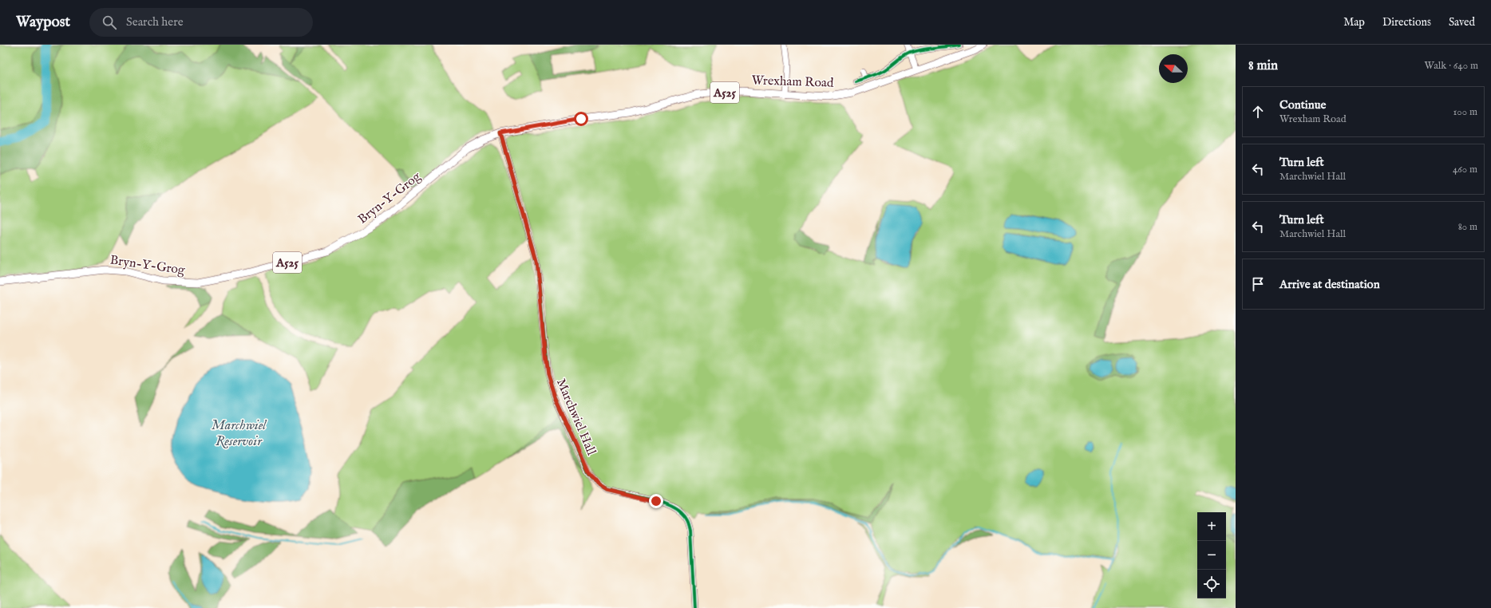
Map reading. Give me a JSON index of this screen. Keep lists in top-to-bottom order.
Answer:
{
  "streets": {
    "main road": ["Wrexham Road", "A525", "Bryn-Y-Grog"],
    "street": ["Marchwiel Hall"]
  },
  "crossings": [
    ["Wrexham Road", "Bryn-Y-Grog"],
    ["Wrexham Road", "Marchwiel Hall"],
    ["Bryn-Y-Grog", "Marchwiel Hall"]
  ],
  "water": ["Marchwiel Reservoir"],
  "north": "left",
  "page": {
    "header": "Waypost",
    "search": "Search here",
    "nav": ["Map", "Directions", "Saved"],
    "heading": ["8 min", "Walk · 640 m"],
    "list": [
      ["Continue", "Wrexham Road", "100 m"],
      ["Turn left", "Marchwiel Hall", "460 m"],
      ["Turn left", "Marchwiel Hall", "80 m"],
      "Arrive at destination"
    ],
    "map_buttons": ["+", "−"]
  }
}
